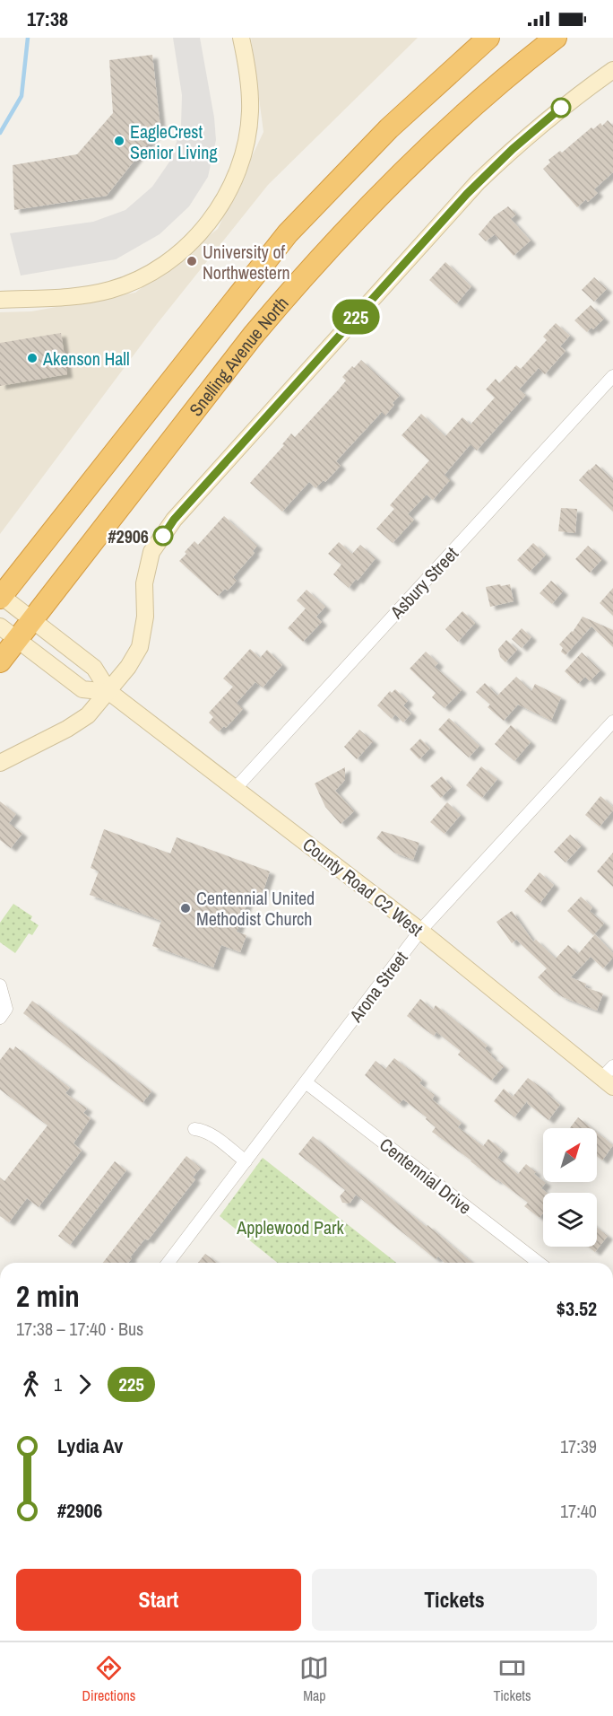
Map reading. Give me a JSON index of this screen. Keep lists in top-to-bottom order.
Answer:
{
  "streets": {
    "highway": ["Snelling Avenue North"],
    "street": [
      "Asbury Street",
      "County Road C2 West",
      "Arona Street",
      "Centennial Drive"
    ]
  },
  "crossings": [
    ["Snelling Avenue North", "County Road C2 West"],
    ["Asbury Street", "County Road C2 West"],
    ["County Road C2 West", "Arona Street"],
    ["Arona Street", "Centennial Drive"]
  ],
  "parks": ["Applewood Park"],
  "places": [
    "EagleCrest Senior Living",
    "University of Northwestern",
    "Akenson Hall",
    "#2906",
    "Centennial United Methodist Church"
  ],
  "lines": ["bus line 225"],
  "north": "top right",
  "page": {
    "status": "17:38",
    "on_map": "225",
    "heading": ["2 min", "17:38 – 17:40 · Bus", "$3.52"],
    "legs": ["1", "225"],
    "list": [
      {
        "name": "Lydia Av",
        "value": "17:39"
      },
      {
        "name": "#2906",
        "value": "17:40"
      }
    ],
    "buttons": ["Start", "Tickets"],
    "tabs": ["Directions", "Map", "Tickets"]
  }
}
